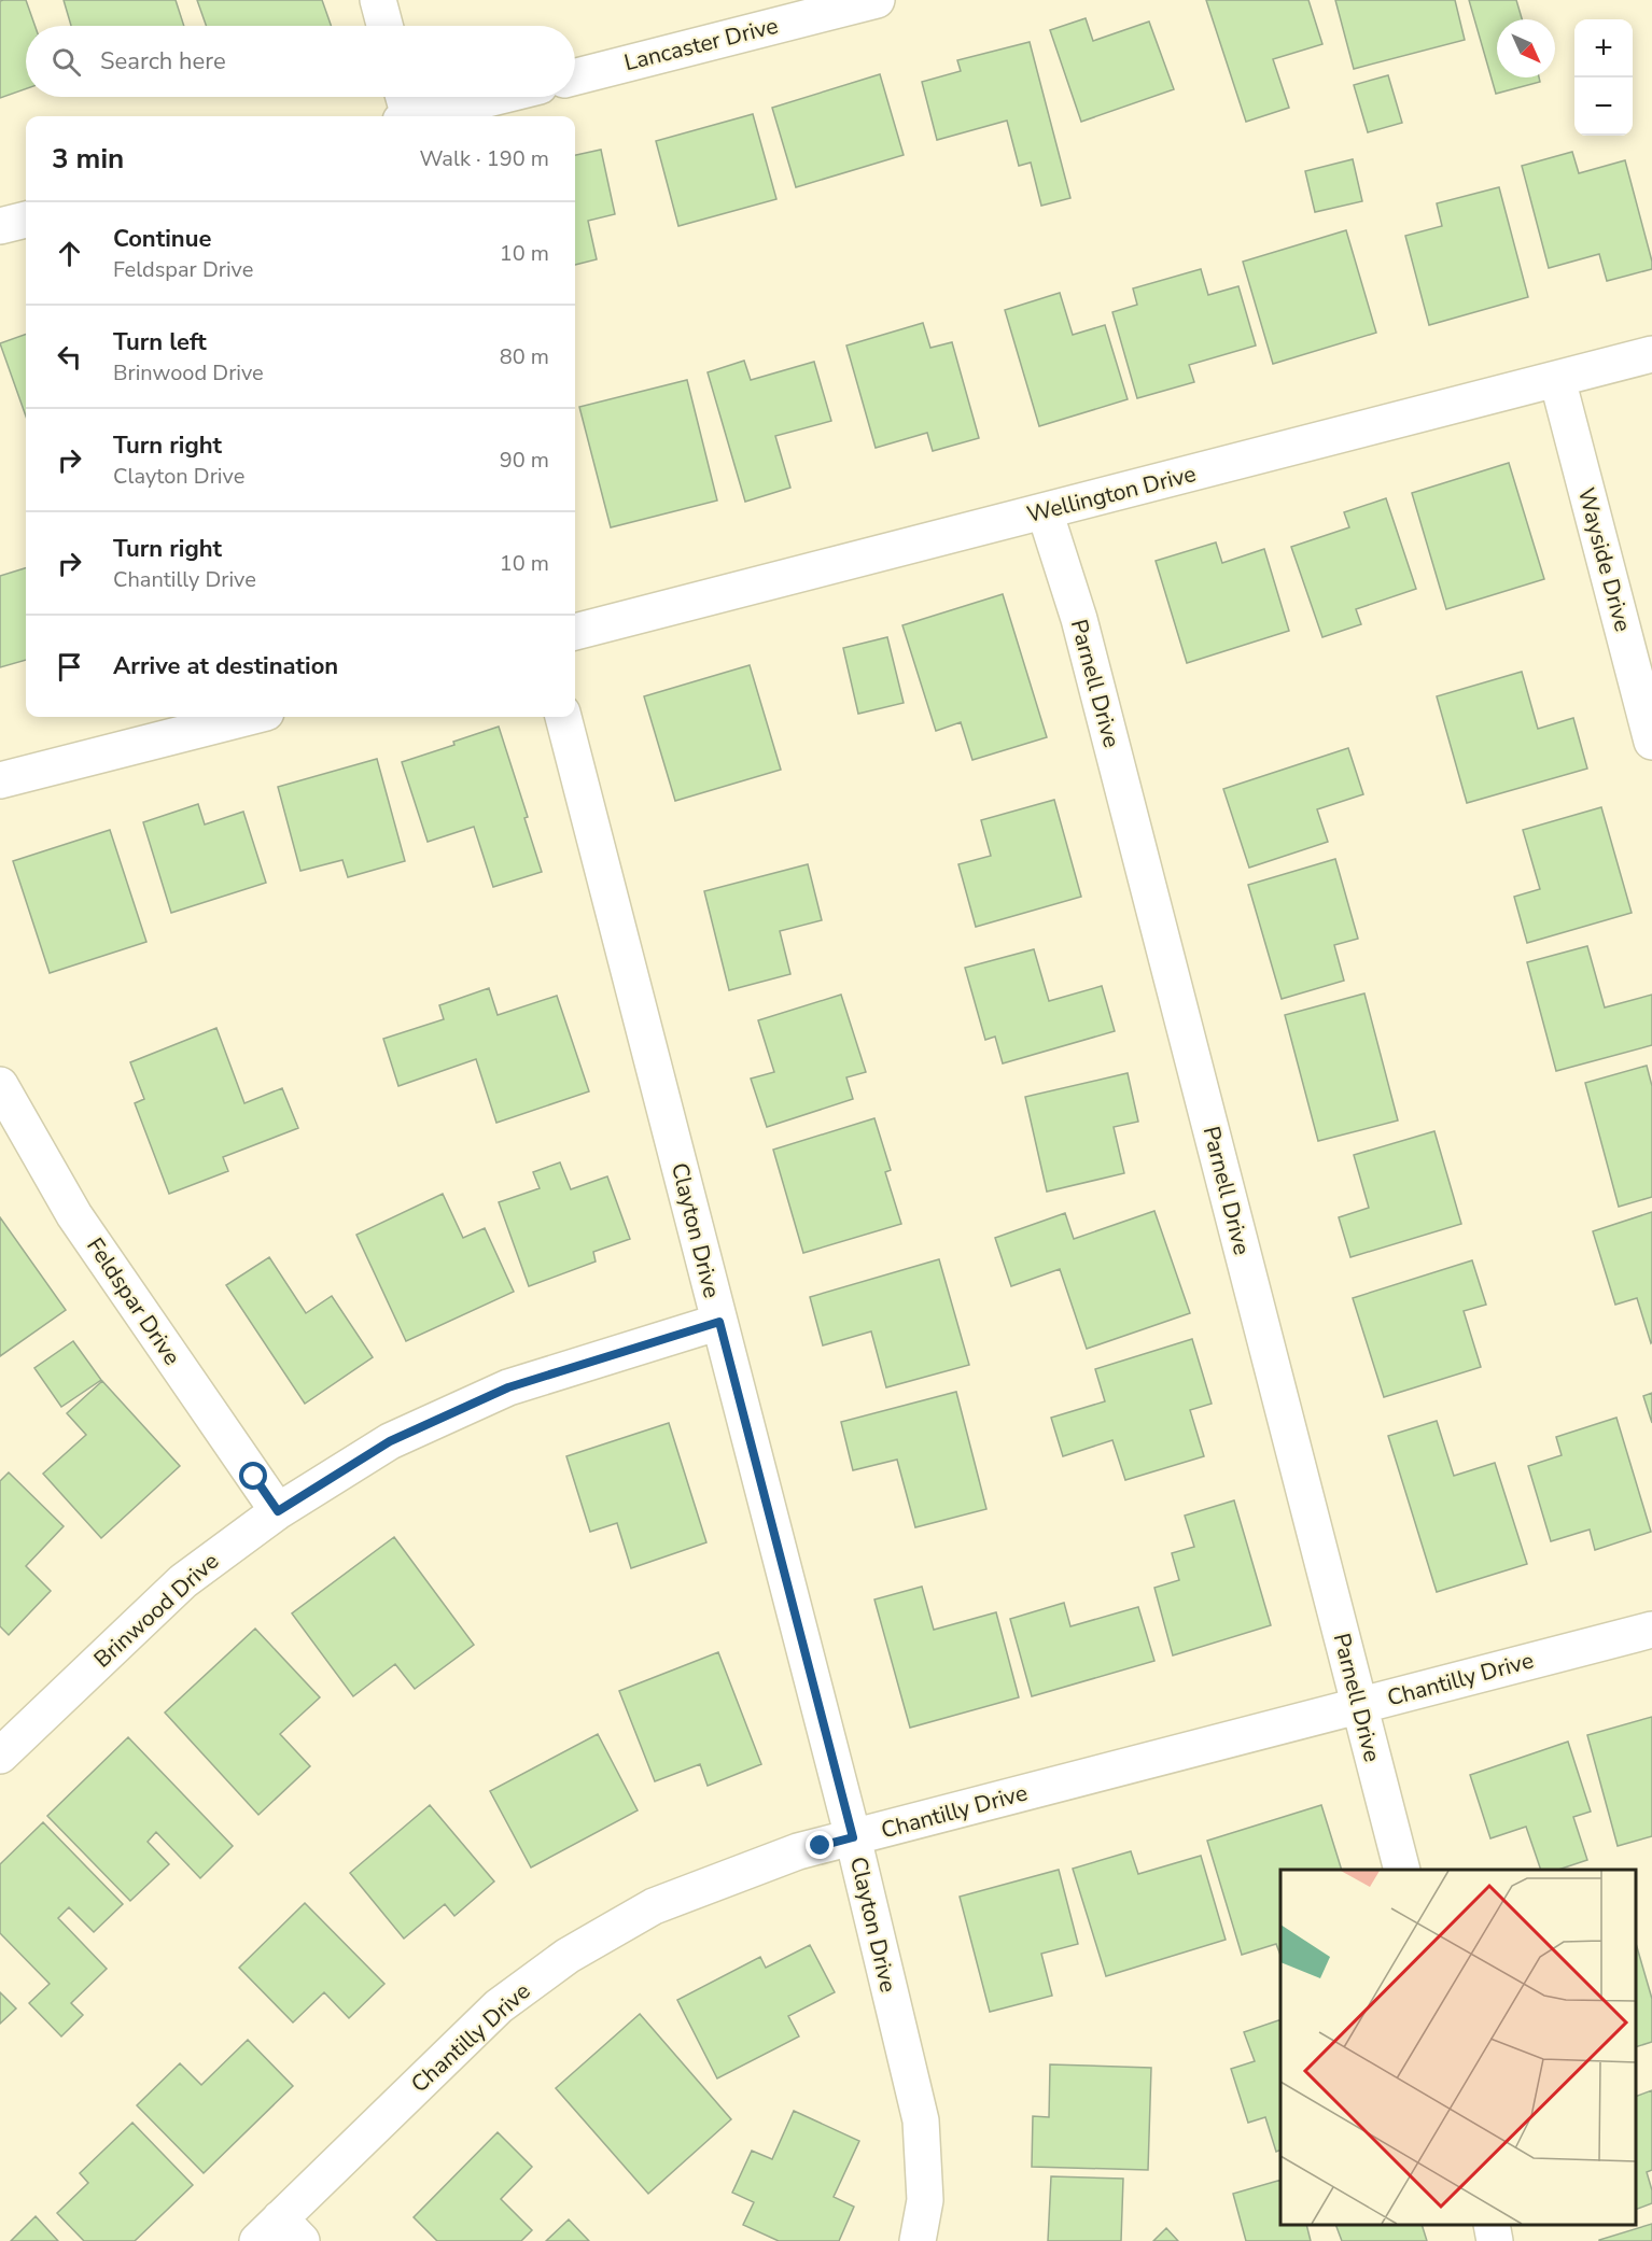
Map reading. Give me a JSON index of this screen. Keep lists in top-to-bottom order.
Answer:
{
  "streets": {
    "street": [
      "Lancaster Drive",
      "Wellington Drive",
      "Wayside Drive",
      "Parnell Drive",
      "Clayton Drive",
      "Feldspar Drive",
      "Brinwood Drive",
      "Chantilly Drive"
    ]
  },
  "crossings": [
    ["Wellington Drive", "Wayside Drive"],
    ["Wellington Drive", "Parnell Drive"],
    ["Parnell Drive", "Chantilly Drive"],
    ["Clayton Drive", "Brinwood Drive"],
    ["Clayton Drive", "Chantilly Drive"],
    ["Feldspar Drive", "Brinwood Drive"]
  ],
  "north": "bottom right",
  "page": {
    "map_buttons": ["+", "−"],
    "search": "Search here",
    "heading": ["3 min", "Walk · 190 m"],
    "list": [
      ["Continue", "Feldspar Drive", "10 m"],
      ["Turn left", "Brinwood Drive", "80 m"],
      ["Turn right", "Clayton Drive", "90 m"],
      ["Turn right", "Chantilly Drive", "10 m"],
      "Arrive at destination"
    ]
  }
}
